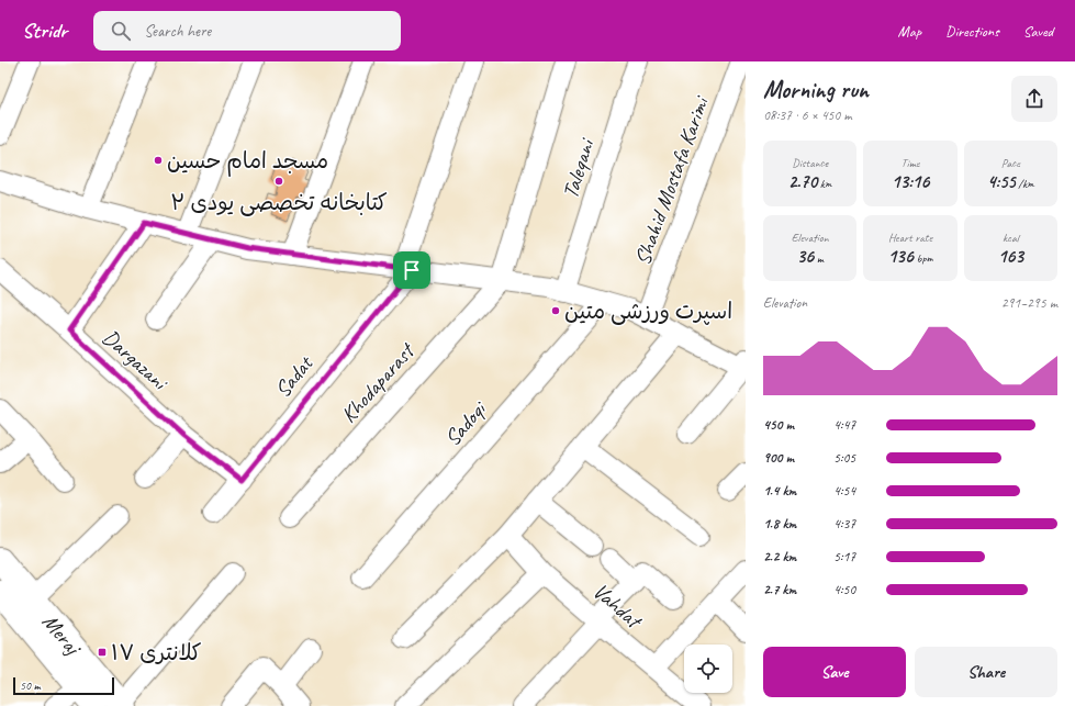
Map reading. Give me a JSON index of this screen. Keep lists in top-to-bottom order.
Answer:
{
  "streets": {
    "main road": ["Meraj"],
    "street": [
      "Taleqani",
      "Shahid Mostafa Karimi",
      "Dargazani",
      "Sadat",
      "Khodaparast",
      "Sadoqi",
      "Vahdat"
    ]
  },
  "crossings": [
    ["Dargazani", "Sadat"]
  ],
  "places": {
    "other": ["مسجد امام حسین", "کتابخانه تخصصی یودی ۲", "اسپرت ورزشی متین"],
    "transit": ["کلانتری ۱۷"]
  },
  "scale_bar": "50 m",
  "page": {
    "header": "Stridr",
    "search": "Search here",
    "nav": ["Map", "Directions", "Saved"],
    "heading": ["Morning run", "08:37 · 6 × 450 m"],
    "stats": [
      ["Distance", "2.70 km"],
      ["Time", "13:16"],
      ["Pace", "4:55 /km"],
      ["Elevation", "36 m"],
      ["Heart rate", "136 bpm"],
      ["kcal", "163"]
    ],
    "chart": ["Elevation", "291–295 m"],
    "list": [
      {
        "name": "450 m",
        "note": "4:47"
      },
      {
        "name": "900 m",
        "note": "5:05"
      },
      {
        "name": "1.4 km",
        "note": "4:54"
      },
      {
        "name": "1.8 km",
        "note": "4:37"
      },
      {
        "name": "2.2 km",
        "note": "5:17"
      },
      {
        "name": "2.7 km",
        "note": "4:50"
      }
    ],
    "buttons": ["Save", "Share"],
    "scale": "50 m"
  }
}
